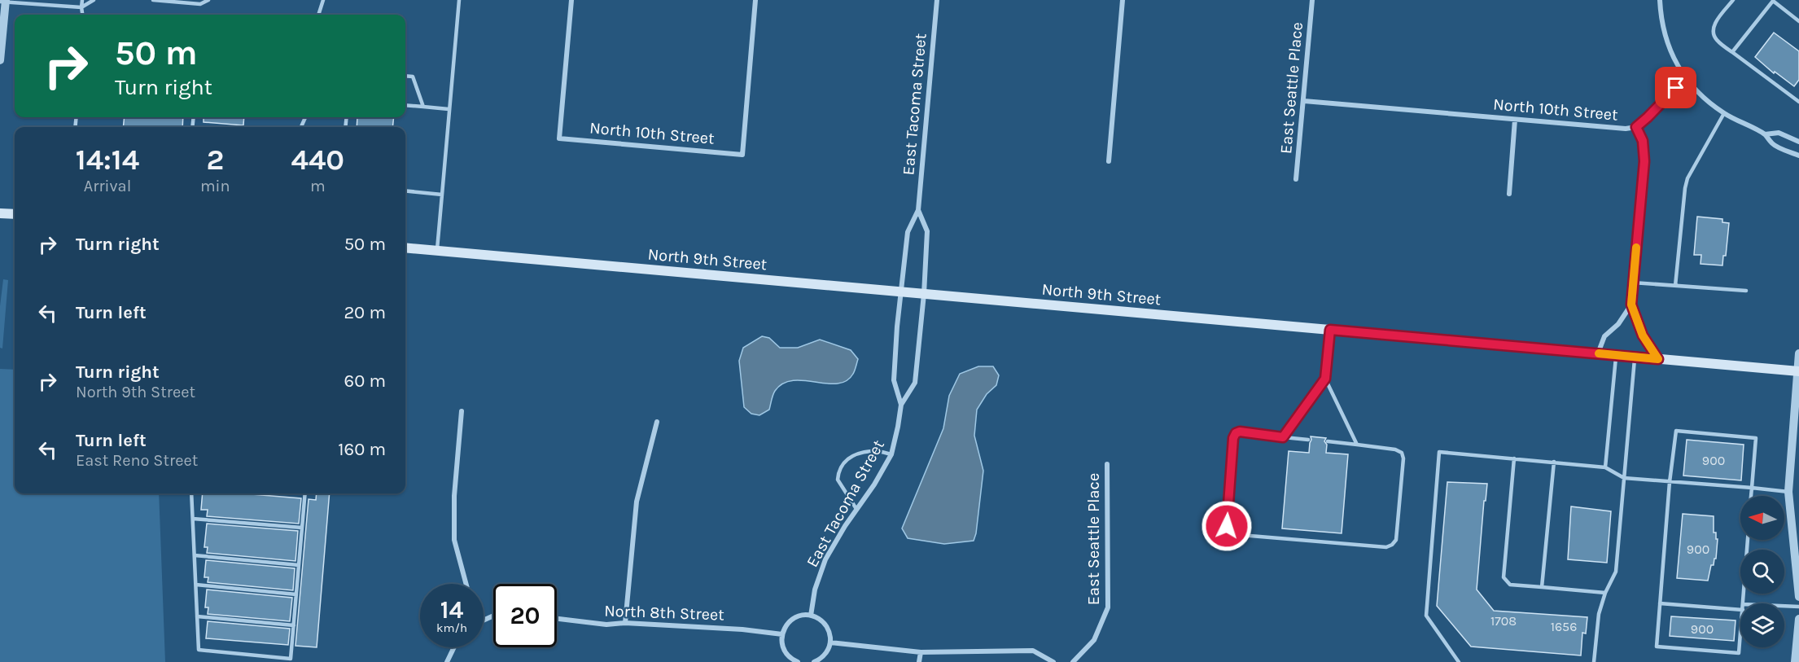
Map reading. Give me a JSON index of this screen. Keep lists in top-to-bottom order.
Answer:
{
  "streets": {
    "main road": ["North 9th Street"],
    "street": [
      "East Seattle Place",
      "East Tacoma Street",
      "North 10th Street",
      "North 8th Street"
    ]
  },
  "crossings": [
    ["East Seattle Place", "North 10th Street"],
    ["East Tacoma Street", "North 9th Street"]
  ],
  "house_numbers": [
    "900",
    "900",
    "1708",
    "1656",
    "900"
  ],
  "north": "left",
  "page": {
    "turn": ["50 m", "Turn right"],
    "eta": [
      "14:14",
      "Arrival",
      "2",
      "min",
      "440",
      "m"
    ],
    "list": [
      {
        "name": "Turn right",
        "value": "50 m"
      },
      {
        "name": "Turn left",
        "value": "20 m"
      },
      {
        "name": "Turn right",
        "note": "North 9th Street",
        "value": "60 m"
      },
      {
        "name": "Turn left",
        "note": "East Reno Street",
        "value": "160 m"
      }
    ],
    "speed": "14 km/h",
    "limit": "20"
  }
}
